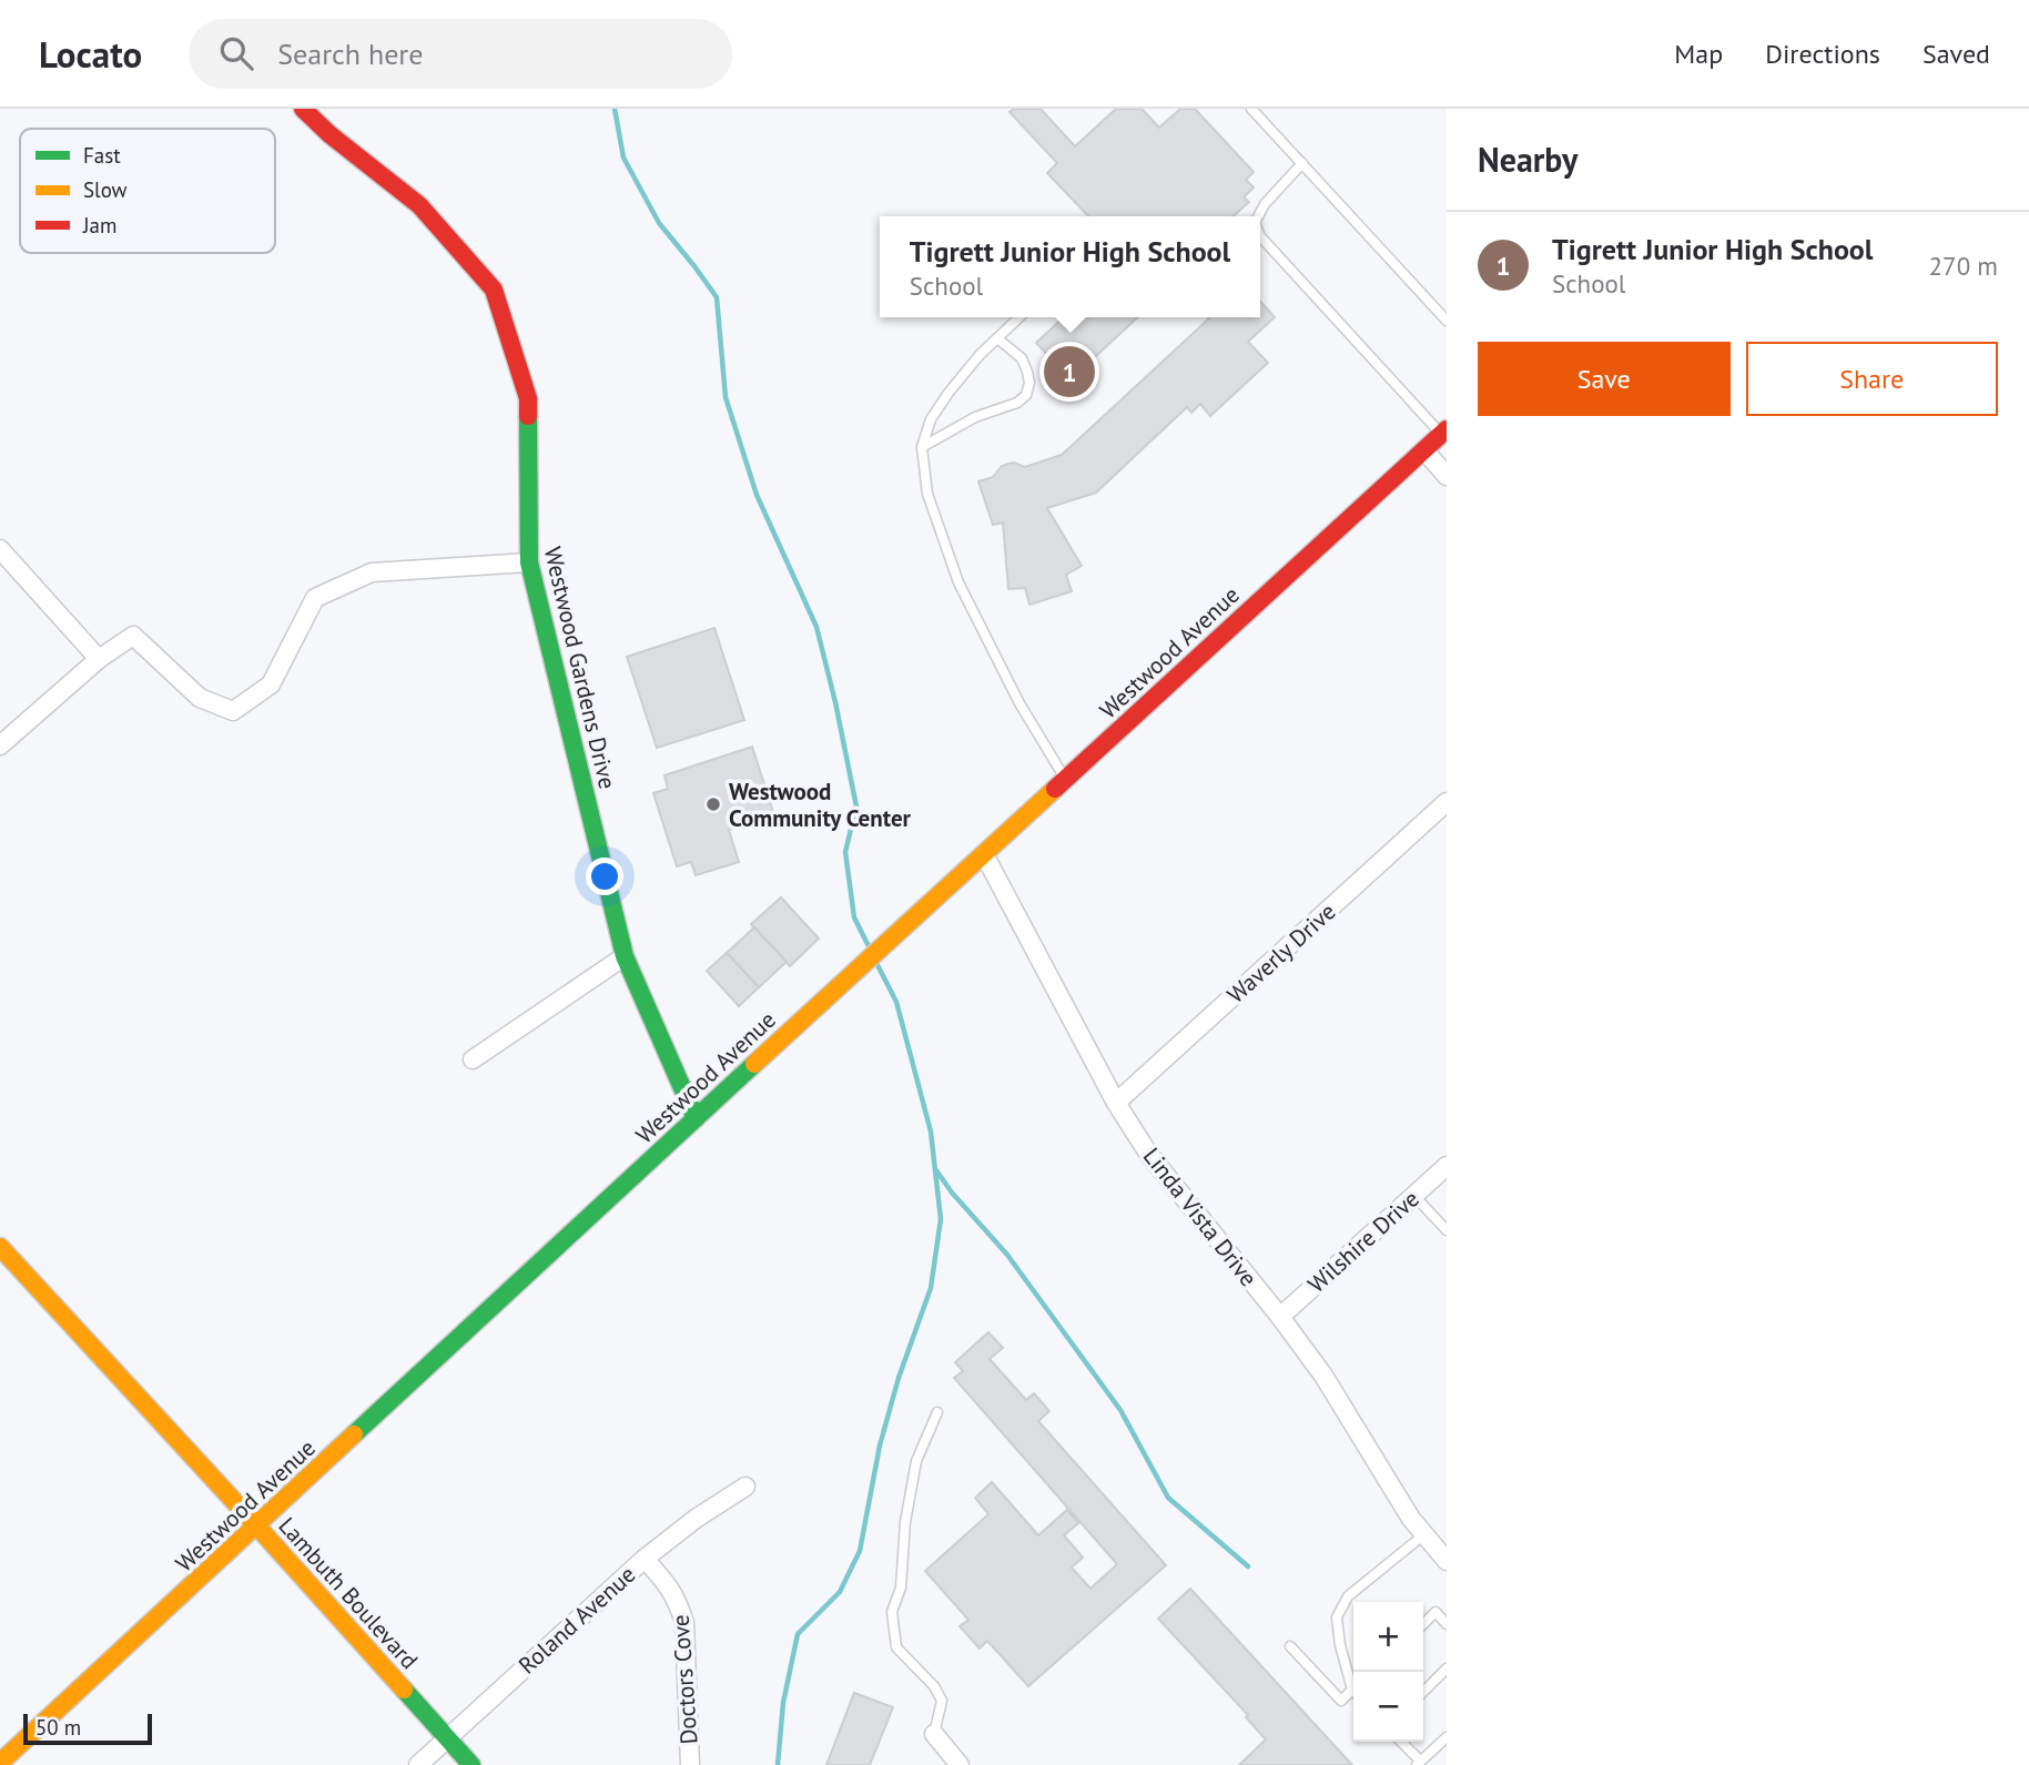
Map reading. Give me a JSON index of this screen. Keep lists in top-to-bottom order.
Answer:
{
  "streets": {
    "street": [
      "Westwood Avenue",
      "Westwood Gardens Drive",
      "Waverly Drive",
      "Linda Vista Drive",
      "Wilshire Drive",
      "Lambuth Boulevard",
      "Roland Avenue",
      "Doctors Cove"
    ]
  },
  "crossings": [
    ["Westwood Avenue", "Westwood Gardens Drive"],
    ["Westwood Avenue", "Linda Vista Drive"],
    ["Westwood Avenue", "Lambuth Boulevard"],
    ["Waverly Drive", "Linda Vista Drive"],
    ["Linda Vista Drive", "Wilshire Drive"],
    ["Lambuth Boulevard", "Roland Avenue"],
    ["Roland Avenue", "Doctors Cove"]
  ],
  "places": ["Westwood Community Center"],
  "legend": ["Fast", "Slow", "Jam"],
  "scale_bar": "50 m",
  "page": {
    "header": "Locato",
    "search": "Search here",
    "nav": ["Map", "Directions", "Saved"],
    "heading": "Nearby",
    "list": [
      {
        "mark": "1",
        "name": "Tigrett Junior High School",
        "note": "School",
        "value": "270 m"
      }
    ],
    "popup": ["Tigrett Junior High School", "School"],
    "buttons": ["Save", "Share"],
    "pins": "1",
    "map_buttons": ["+", "−"],
    "scale": "50 m"
  }
}
